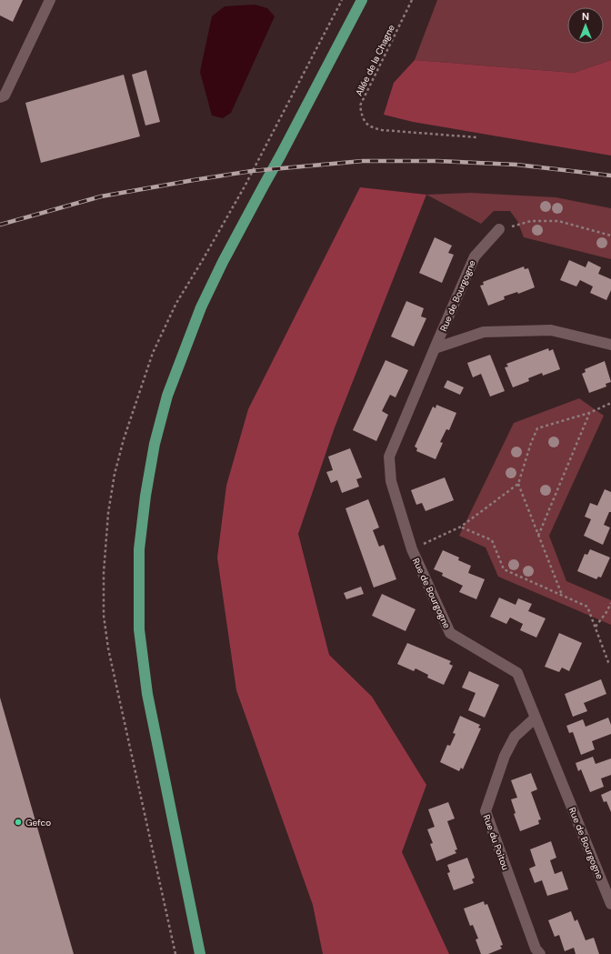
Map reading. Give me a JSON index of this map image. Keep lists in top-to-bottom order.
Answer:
{
  "streets": {
    "street": ["Rue de Bourgogne", "Rue du Poitou"],
    "path": ["Allée de la Chagne"]
  },
  "crossings": [
    ["Rue de Bourgogne", "Rue du Poitou"]
  ],
  "places": ["Gefco"],
  "north": "top"
}
